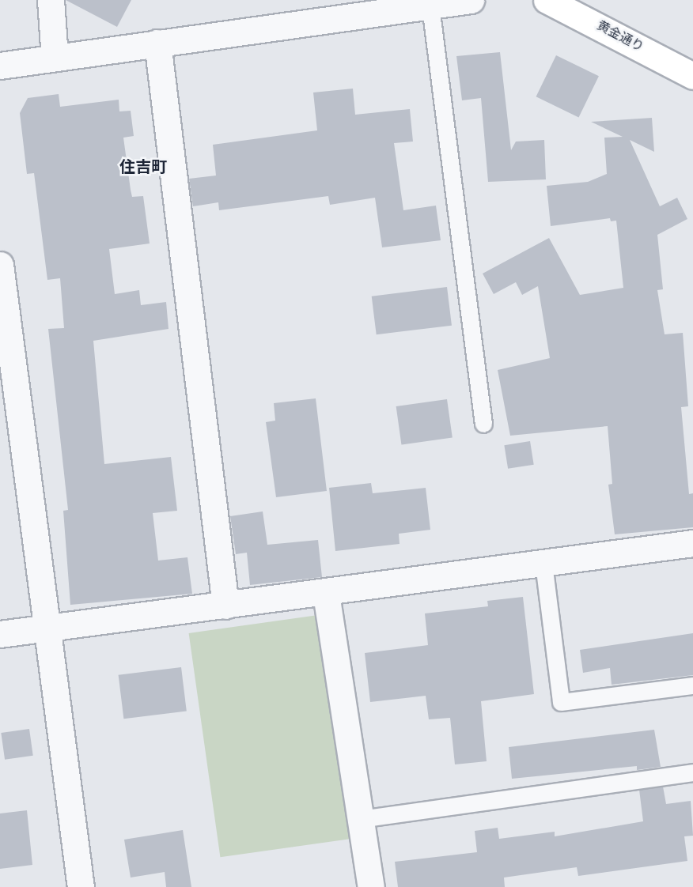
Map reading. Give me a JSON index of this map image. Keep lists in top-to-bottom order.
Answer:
{
  "streets": {
    "street": ["黄金通り"]
  },
  "districts": ["住吉町"]
}
